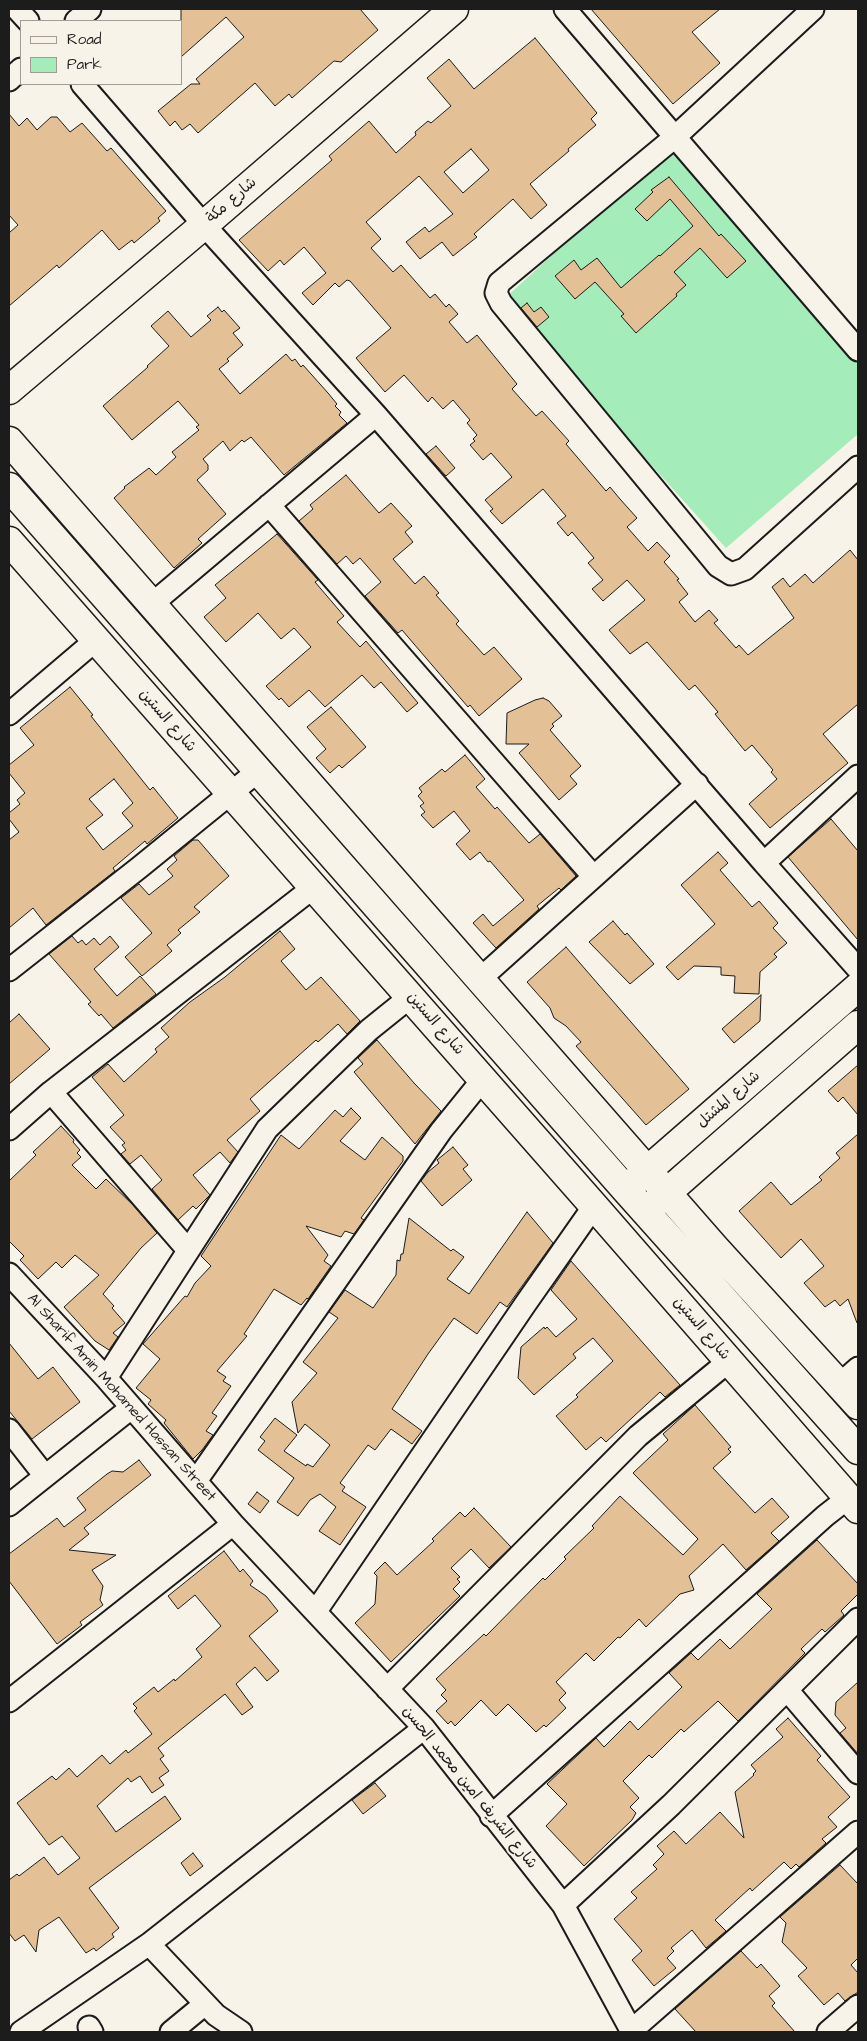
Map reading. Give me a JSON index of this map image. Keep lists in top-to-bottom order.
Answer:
{
  "streets": {
    "main road": ["شارع مكة", "شارع الستين", "شارع المشتل"],
    "street": ["Al Sharif Amin Mohamed Hassan Street", "شارع الشريف امين محمد الحسن"]
  },
  "crossings": [
    ["شارع الستين", "شارع المشتل"],
    ["Al Sharif Amin Mohamed Hassan Street", "شارع الشريف امين محمد الحسن"]
  ],
  "legend": ["Road", "Park"]
}
